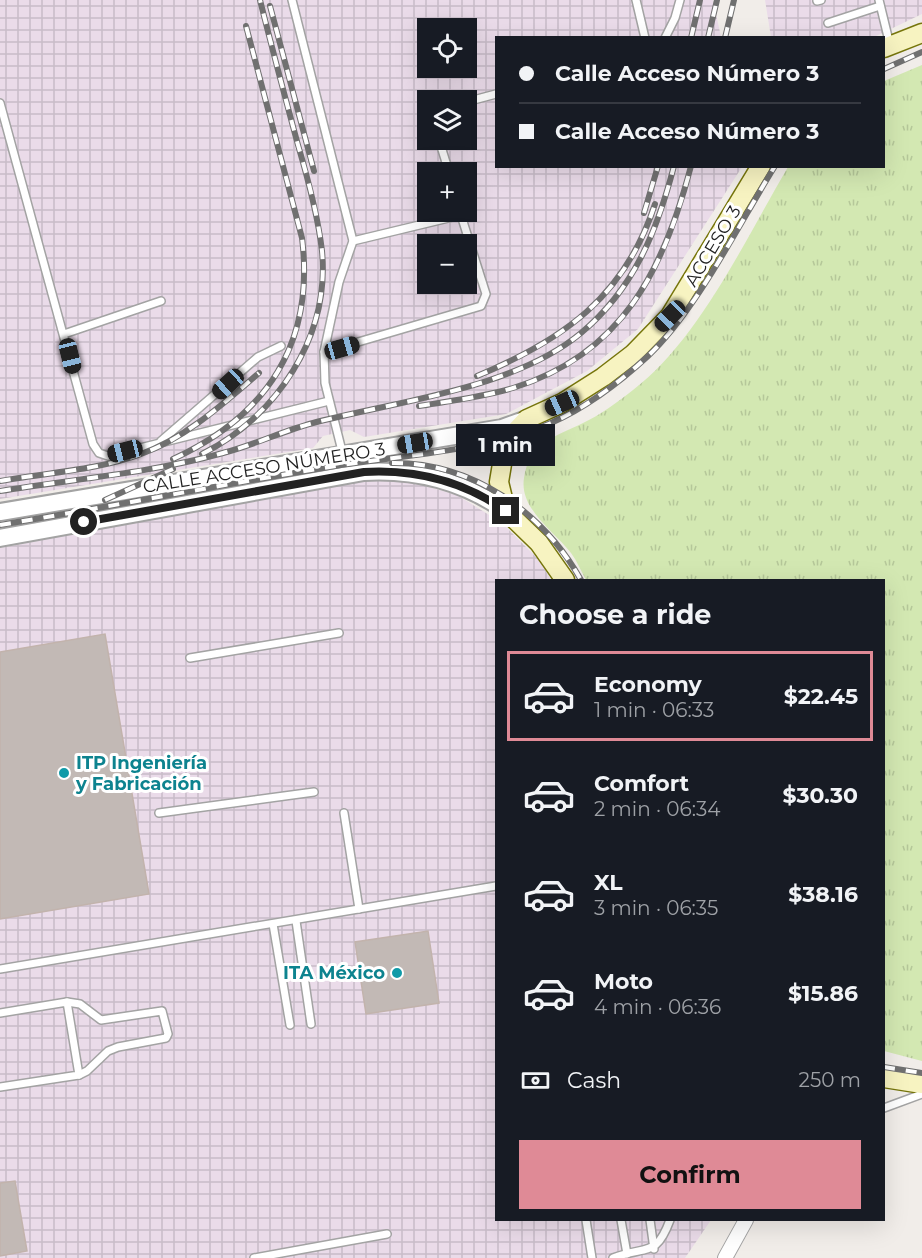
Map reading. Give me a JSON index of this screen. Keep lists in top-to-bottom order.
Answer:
{
  "streets": {
    "main road": ["ACCESO 3"],
    "street": ["CALLE ACCESO NÚMERO 3"]
  },
  "crossings": [
    ["ACCESO 3", "CALLE ACCESO NÚMERO 3"]
  ],
  "places": ["ITP Ingeniería y Fabricación", "ITA México"],
  "page": {
    "map_buttons": ["+", "−"],
    "banner": ["Calle Acceso Número 3", "Calle Acceso Número 3"],
    "bubble": "1 min",
    "heading": "Choose a ride",
    "list": [
      {
        "name": "Economy",
        "note": "1 min · 06:33",
        "value": "$22.45"
      },
      {
        "name": "Comfort",
        "note": "2 min · 06:34",
        "value": "$30.30"
      },
      {
        "name": "XL",
        "note": "3 min · 06:35",
        "value": "$38.16"
      },
      {
        "name": "Moto",
        "note": "4 min · 06:36",
        "value": "$15.86"
      }
    ],
    "pay": ["Cash", "250 m"],
    "buttons": "Confirm"
  }
}
